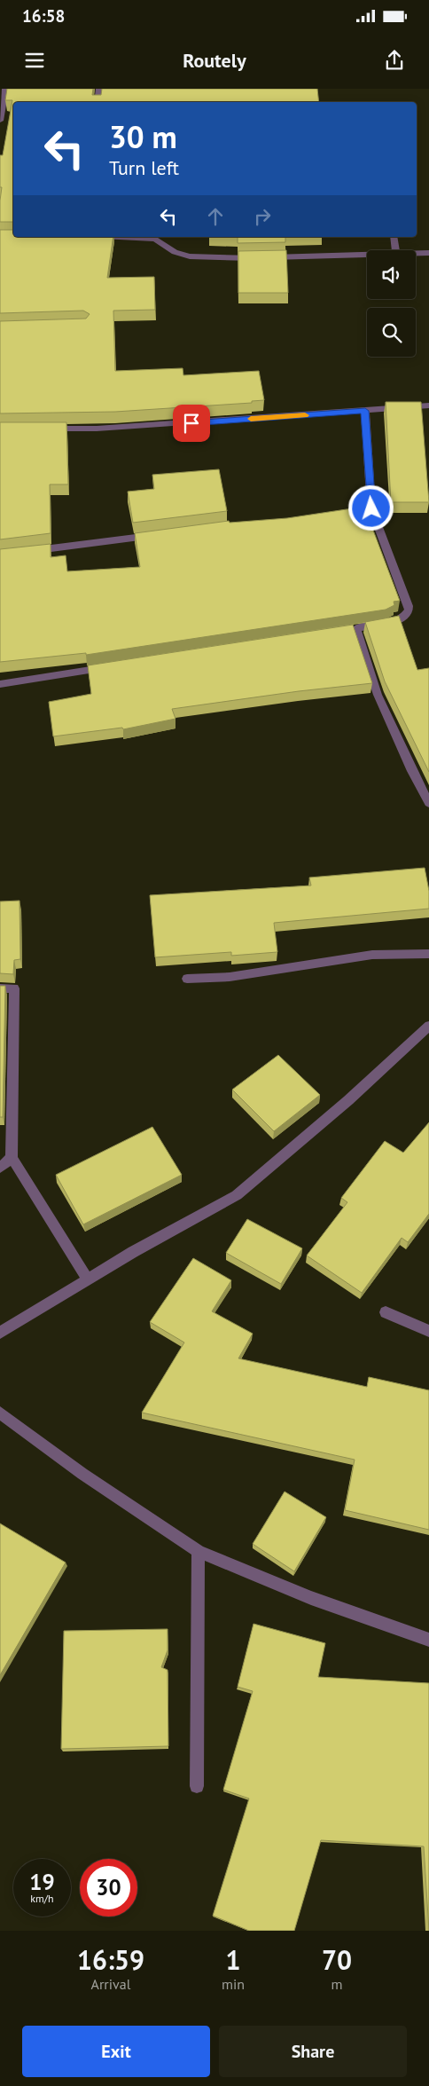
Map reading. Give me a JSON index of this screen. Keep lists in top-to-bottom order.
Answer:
{
  "page": {
    "status": "16:58",
    "header": "Routely",
    "turn": ["30 m", "Turn left"],
    "speed": "19 km/h",
    "limit": "30",
    "eta": [
      "16:59",
      "Arrival",
      "1",
      "min",
      "70",
      "m"
    ],
    "buttons": ["Exit", "Share"]
  }
}
